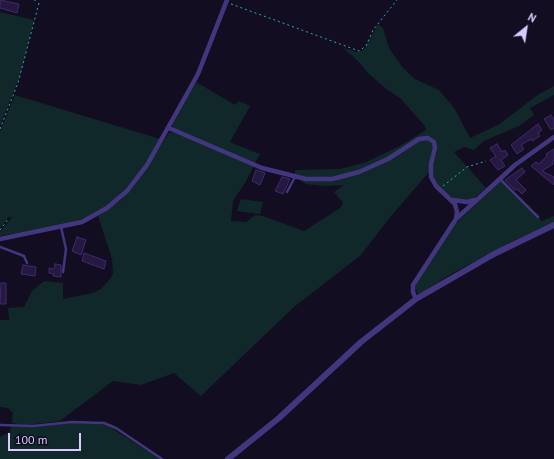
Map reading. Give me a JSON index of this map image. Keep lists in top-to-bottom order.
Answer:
{
  "scale_bar": "100 m",
  "north": "top right"
}
